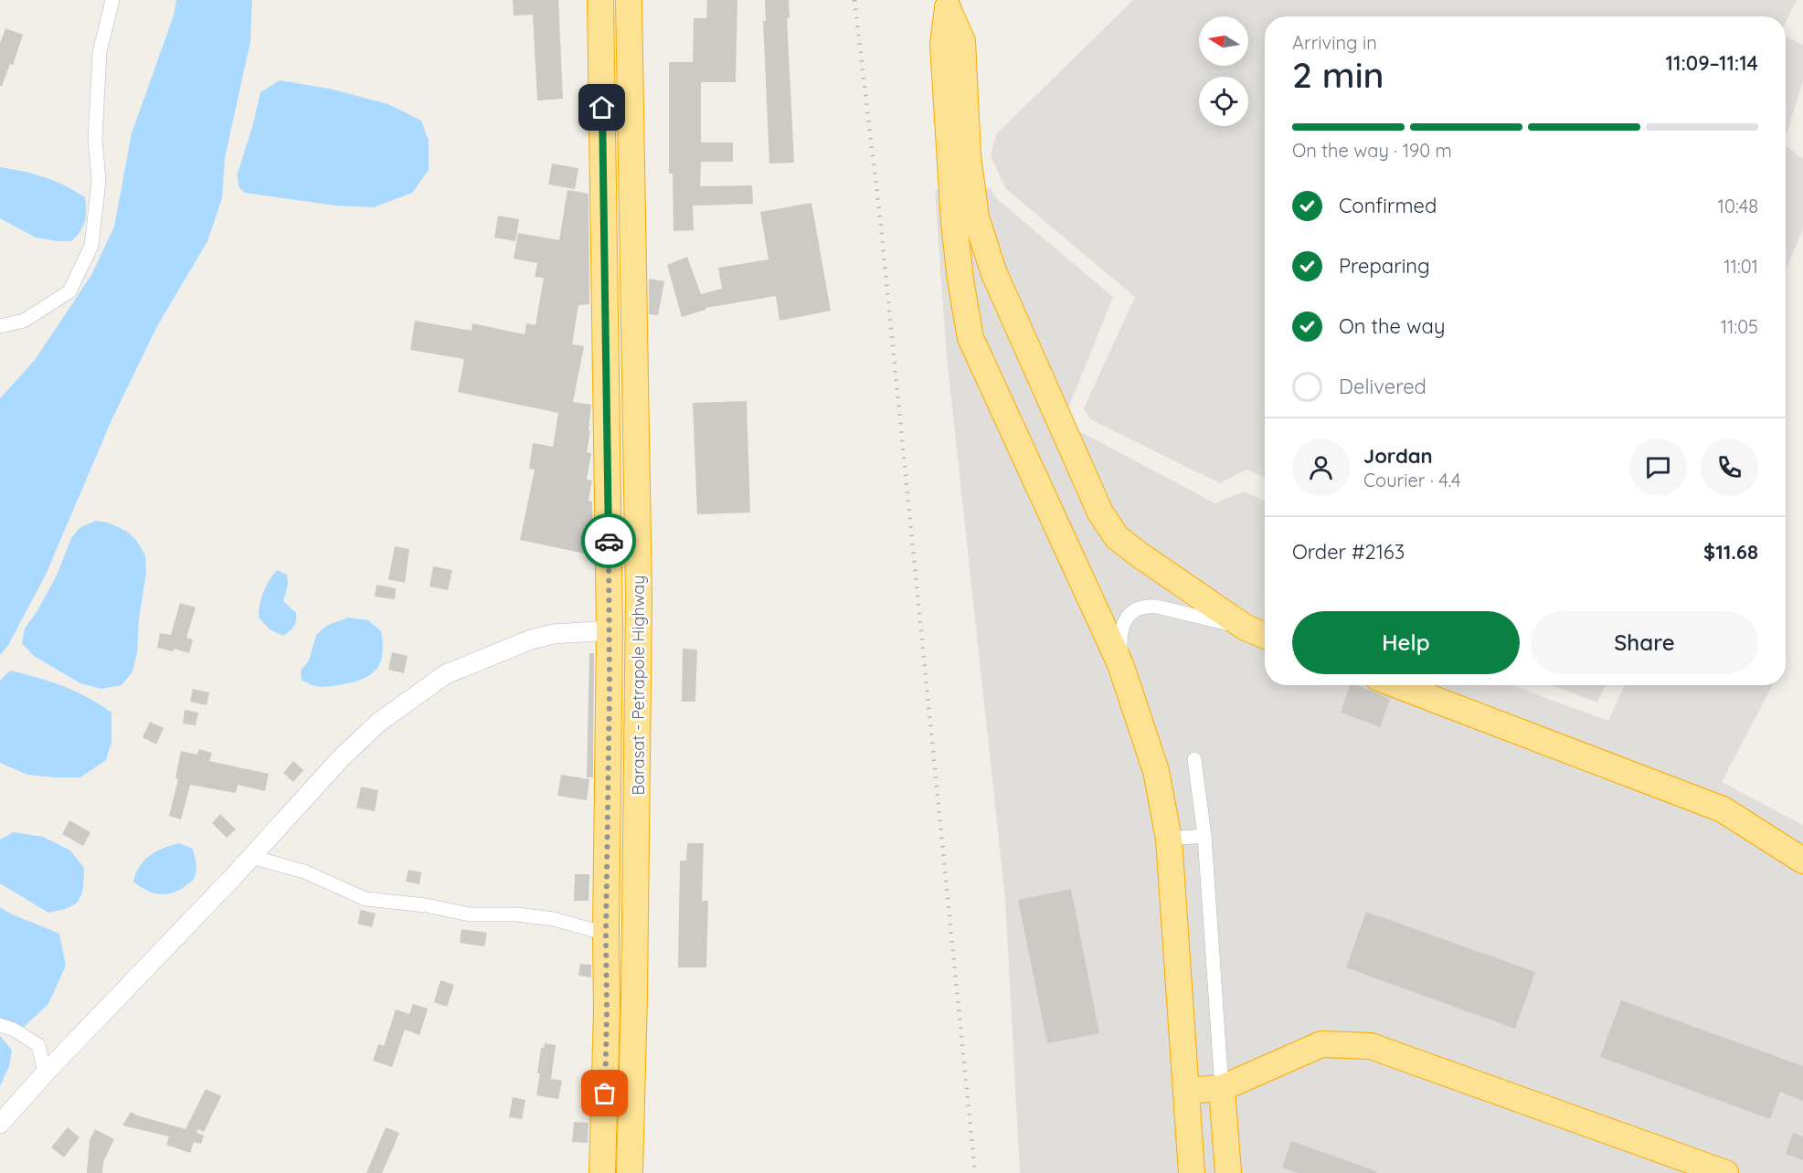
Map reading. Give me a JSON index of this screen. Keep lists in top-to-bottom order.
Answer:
{
  "streets": {
    "highway": ["Barasat - Petrapole Highway"]
  },
  "north": "left",
  "page": {
    "heading": ["2 min", "Arriving in", "11:09–11:14"],
    "panel": [
      "Jordan",
      "Courier · 4.4",
      "Order #2163",
      "$11.68"
    ],
    "bar": "On the way · 190 m",
    "list": [
      ["Confirmed", "10:48"],
      ["Preparing", "11:01"],
      ["On the way", "11:05"],
      "Delivered"
    ],
    "buttons": ["Help", "Share"]
  }
}
